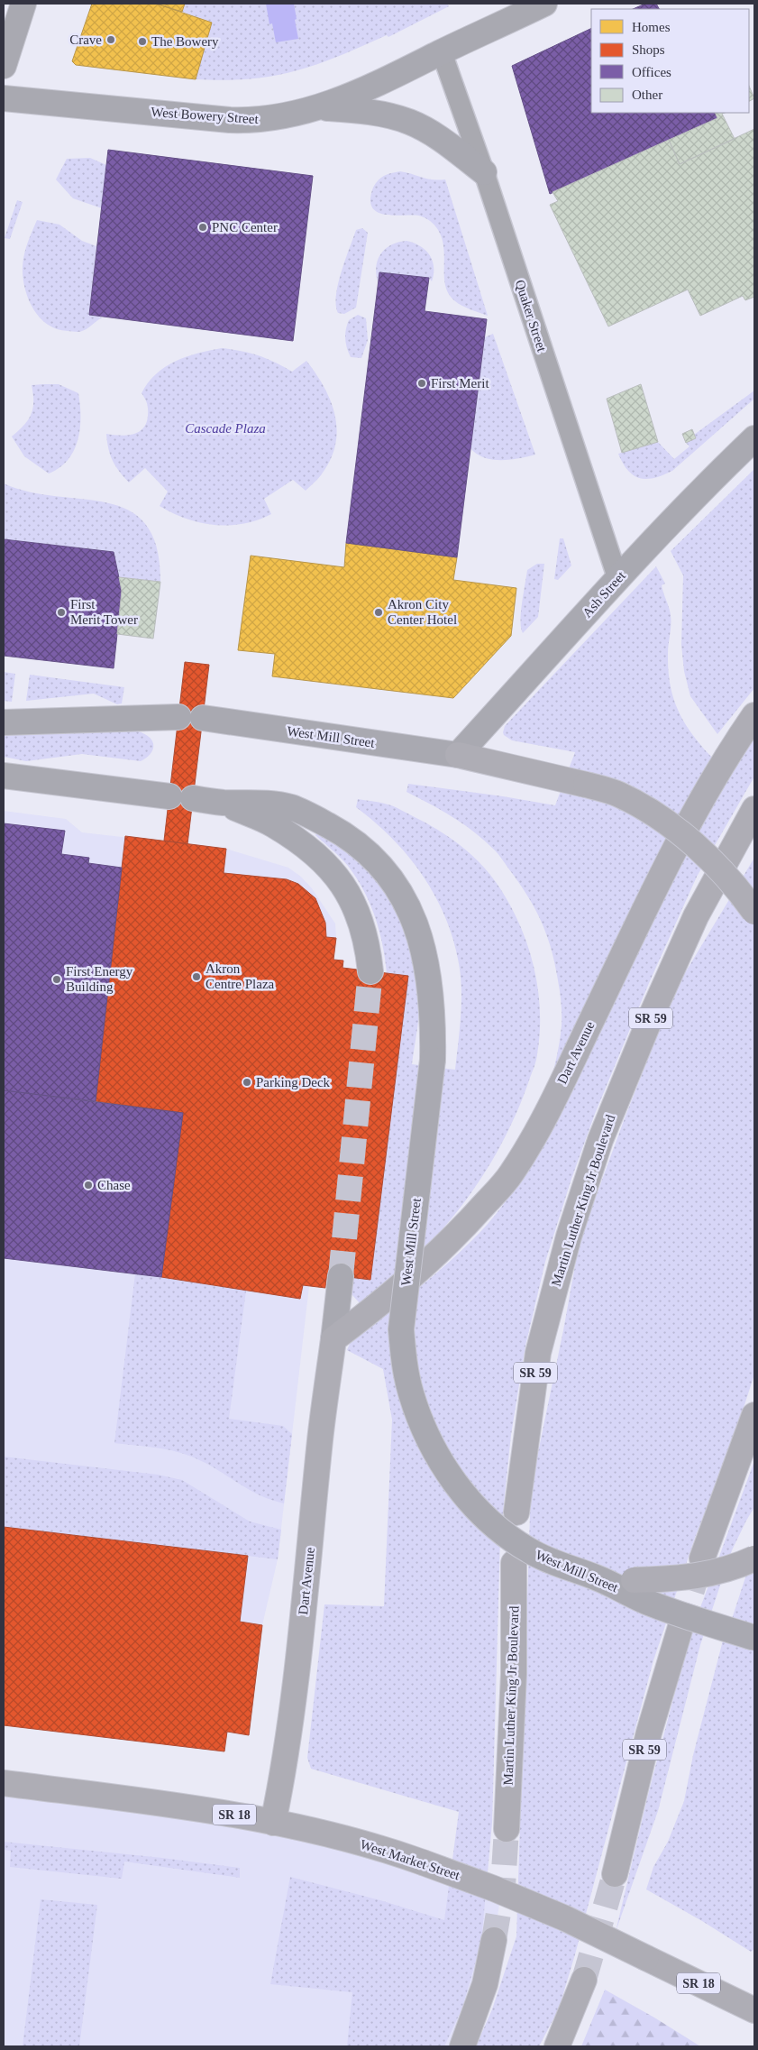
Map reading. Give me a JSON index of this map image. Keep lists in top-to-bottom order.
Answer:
{
  "streets": {
    "main road": [
      "SR 59",
      "Dart Avenue",
      "Martin Luther King Jr Boulevard",
      "SR 18",
      "West Market Street"
    ],
    "street": [
      "West Bowery Street",
      "Quaker Street",
      "Ash Street",
      "West Mill Street"
    ]
  },
  "crossings": [
    ["West Bowery Street", "Quaker Street"],
    ["Quaker Street", "Ash Street"],
    ["Ash Street", "West Mill Street"],
    ["Dart Avenue", "West Market Street"]
  ],
  "parks": ["Cascade Plaza"],
  "places": [
    "Crave",
    "The Bowery",
    "PNC Center",
    "First Merit",
    "First Merit Tower",
    "Akron City Center Hotel",
    "Akron Centre Plaza",
    "First Energy Building",
    "Parking Deck",
    "Chase"
  ],
  "legend": [
    "Homes",
    "Shops",
    "Offices",
    "Other"
  ]
}
